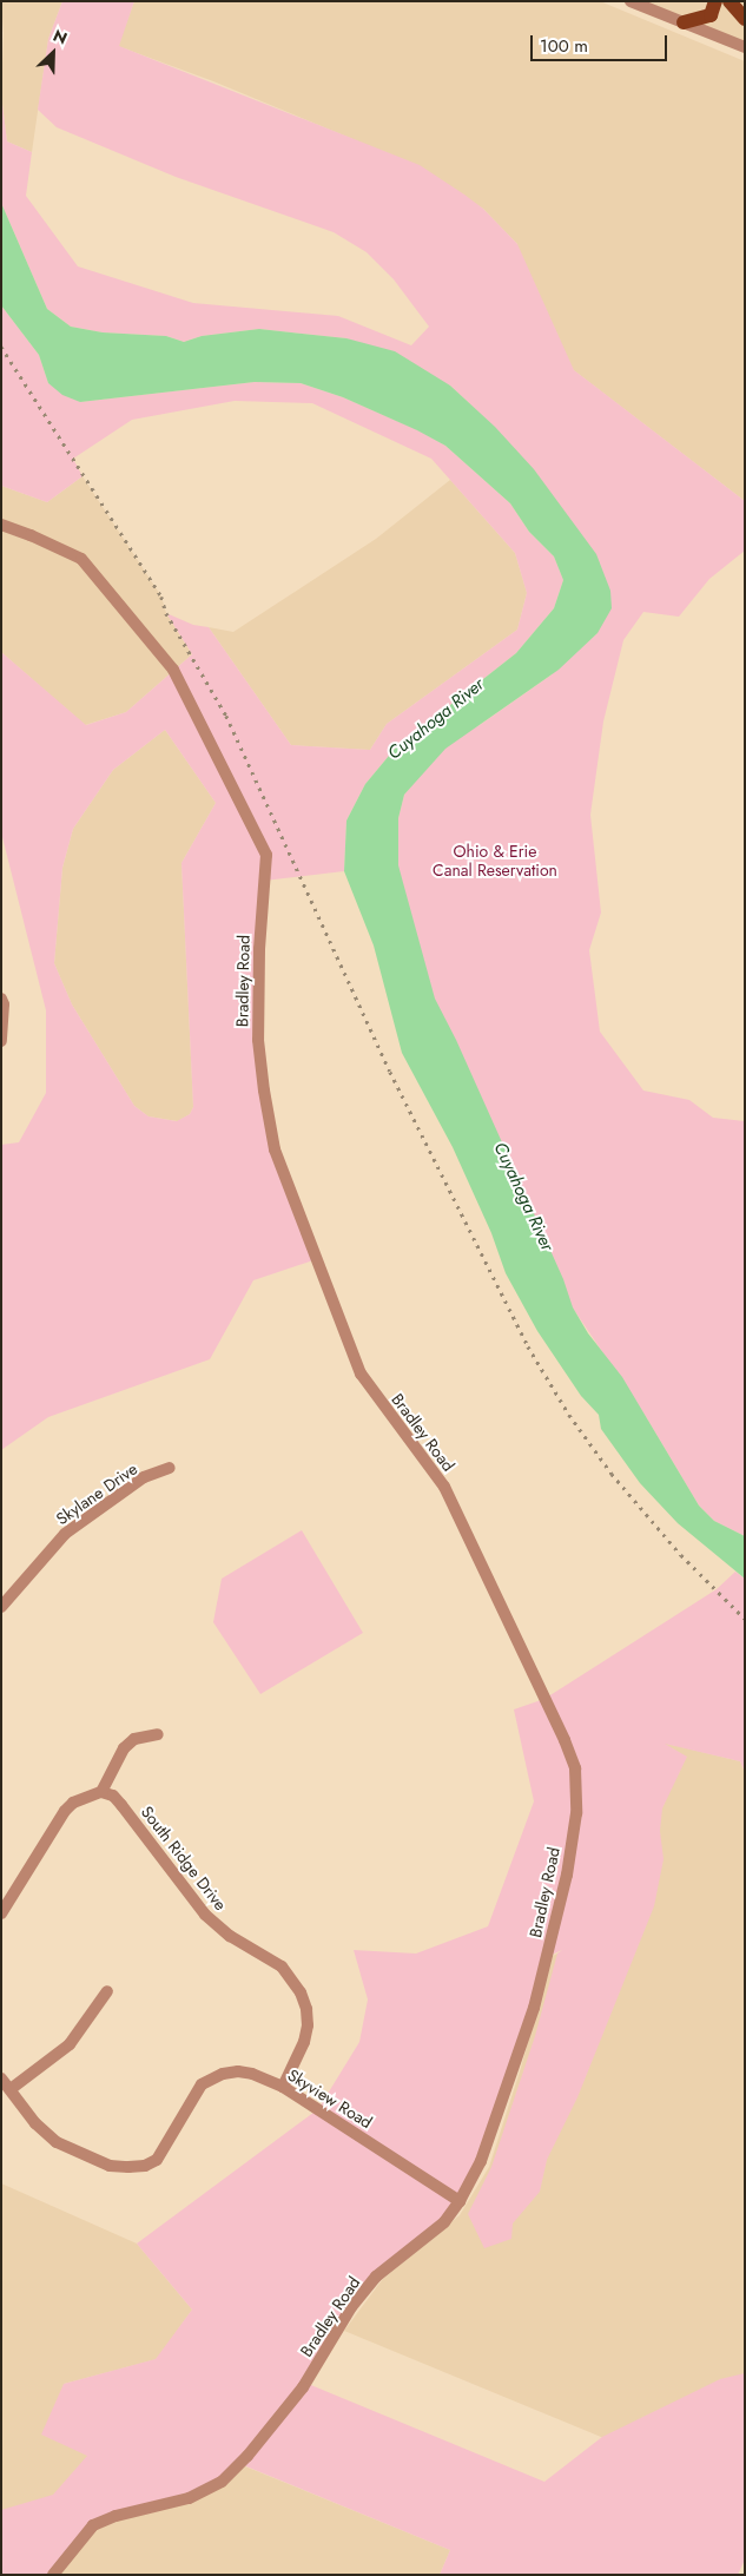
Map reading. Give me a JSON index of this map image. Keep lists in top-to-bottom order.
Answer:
{
  "streets": {
    "street": [
      "Bradley Road",
      "Skylane Drive",
      "South Ridge Drive",
      "Skyview Road"
    ]
  },
  "crossings": [
    ["Bradley Road", "Skyview Road"],
    ["South Ridge Drive", "Skyview Road"]
  ],
  "water": ["Cuyahoga River"],
  "parks": ["Ohio & Erie Canal Reservation"],
  "scale_bar": "100 m",
  "north": "top right"
}
